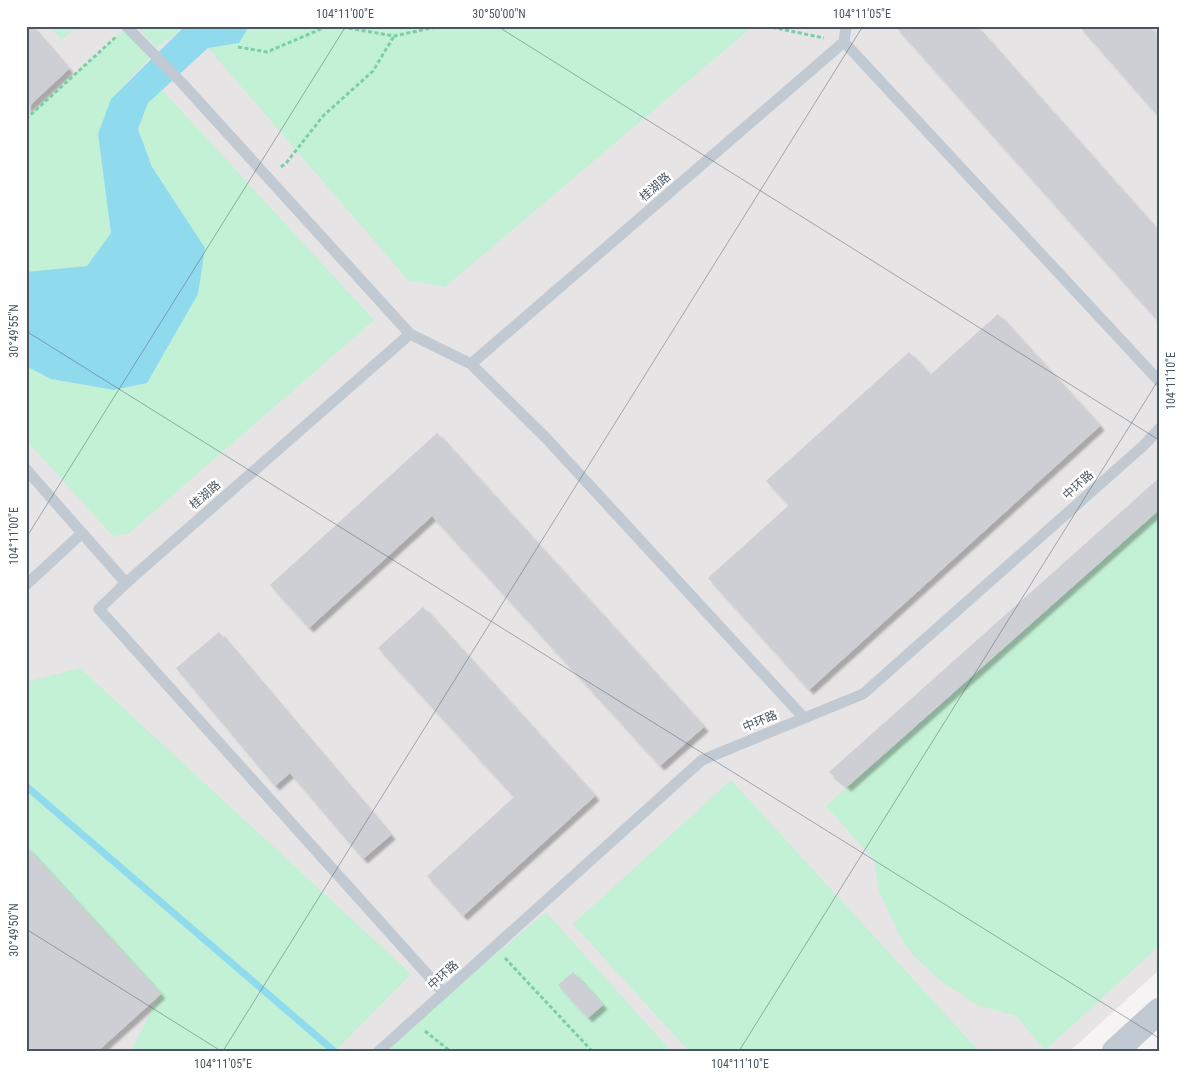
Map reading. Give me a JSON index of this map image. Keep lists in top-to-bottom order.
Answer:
{
  "streets": {
    "lane": ["桂湖路", "中环路"]
  },
  "crossings": [
    ["桂湖路", "中环路"]
  ],
  "coordinates": [
    "104°11'00\"E",
    "30°50'00\"N",
    "104°11'05\"E",
    "30°49'55\"N",
    "104°11'10\"E",
    "30°49'50\"N"
  ]
}
